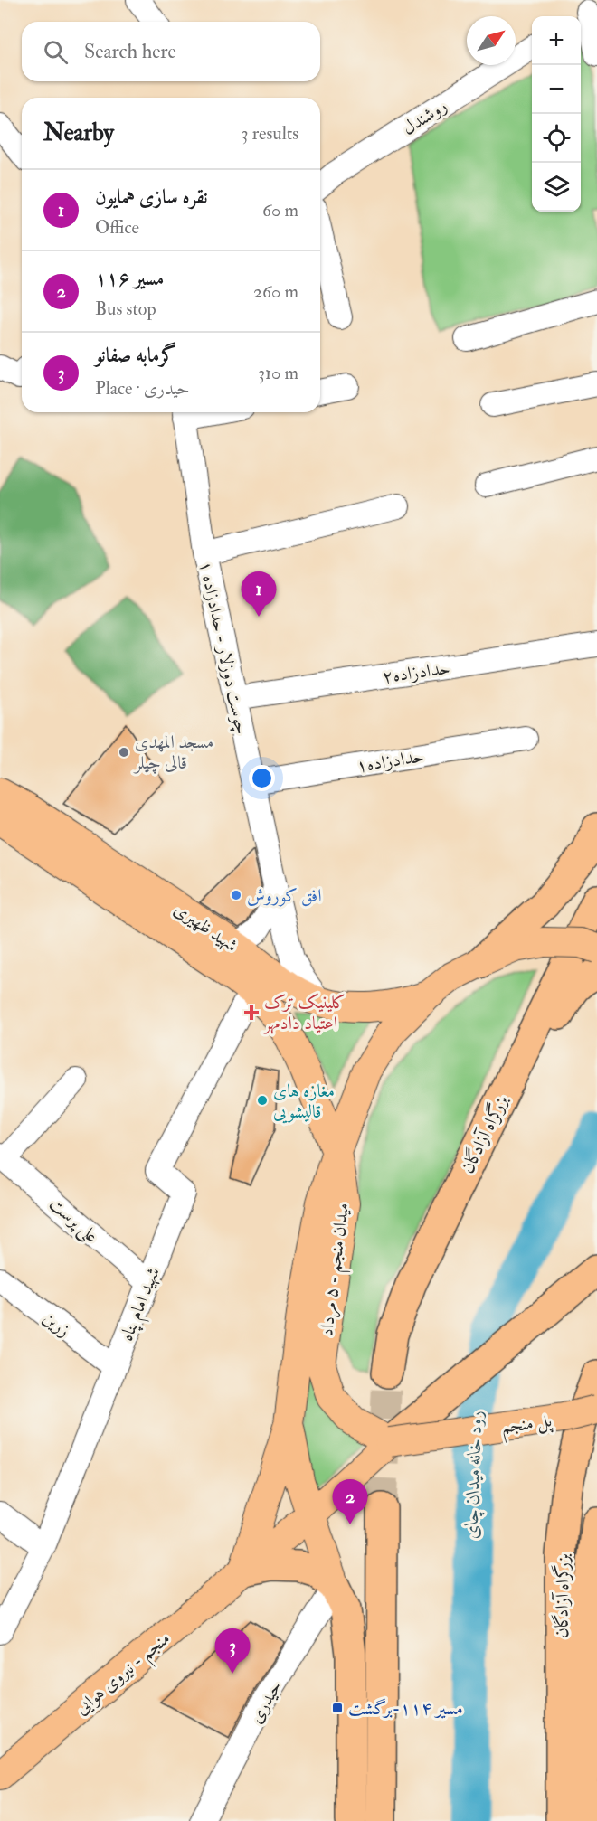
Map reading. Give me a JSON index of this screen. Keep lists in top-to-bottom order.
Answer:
{
  "streets": {
    "highway": ["بزرگراه آزادگان"],
    "main road": [
      "شهید ظهیری",
      "میدان منجم - ۵ مرداد",
      "پل منجم",
      "منجم - نیروی هوایی"
    ],
    "street": [
      "روشندل",
      "چوست دوزلار - حدادزاده ۱",
      "حدادزاده۲",
      "حدادزاده۱",
      "علی پرست",
      "شهید امام پناه",
      "زرین",
      "حیدری"
    ]
  },
  "crossings": [
    ["چوست دوزلار - حدادزاده ۱", "حدادزاده۲"],
    ["چوست دوزلار - حدادزاده ۱", "حدادزاده۱"],
    ["چوست دوزلار - حدادزاده ۱", "شهید ظهیری"],
    ["شهید ظهیری", "میدان منجم - ۵ مرداد"],
    ["شهید ظهیری", "شهید امام پناه"],
    ["علی پرست", "شهید امام پناه"],
    ["میدان منجم - ۵ مرداد", "پل منجم"],
    ["میدان منجم - ۵ مرداد", "منجم - نیروی هوایی"],
    ["شهید امام پناه", "زرین"],
    ["پل منجم", "منجم - نیروی هوایی"]
  ],
  "water": ["رود خانه میدان چای"],
  "places": {
    "other": ["مسجد المهدی قالی چیلر", "افق کوروش", "مغازه های قالیشویی"],
    "health": ["کلینیک ترک اعتیاد دادمهر"],
    "transit": ["مسیر ۱۱۴-برگشت"]
  },
  "north": "top right",
  "page": {
    "map_buttons": ["+", "−"],
    "search": "Search here",
    "heading": ["Nearby", "3 results"],
    "list": [
      {
        "mark": "1",
        "name": "نقره سازی همایون",
        "note": "Office",
        "value": "60 m"
      },
      {
        "mark": "2",
        "name": "مسیر ۱۱۶",
        "note": "Bus stop",
        "value": "260 m"
      },
      {
        "mark": "3",
        "name": "گرمابه صفانو",
        "note": "Place · حیدری",
        "value": "310 m"
      }
    ],
    "pins": ["1", "2", "3"]
  }
}
